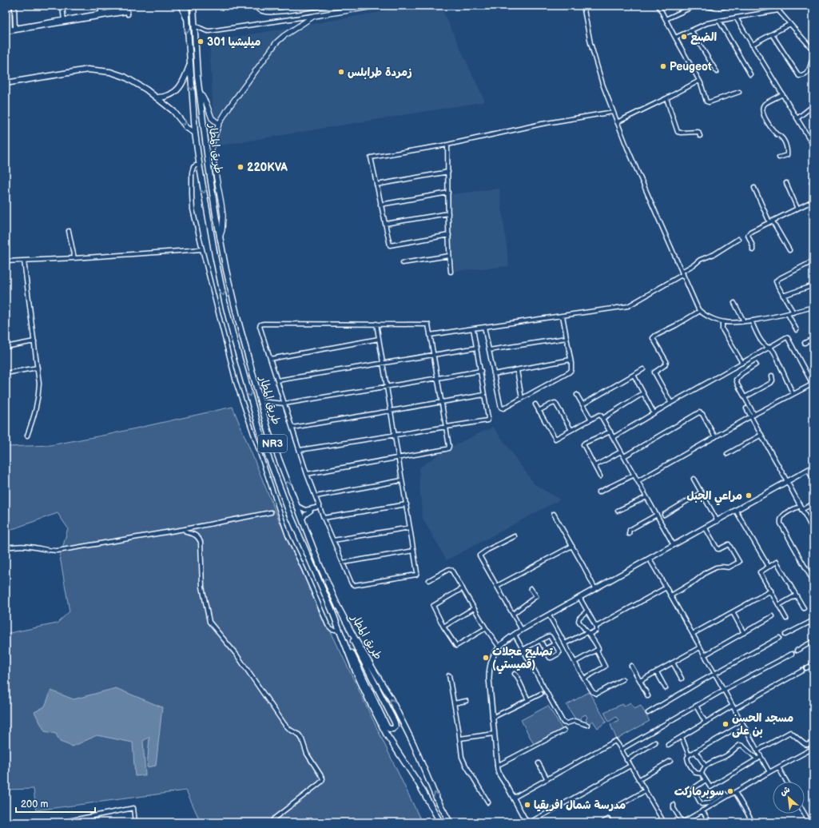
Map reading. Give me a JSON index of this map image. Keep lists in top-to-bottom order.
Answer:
{
  "streets": {
    "main road": ["طريق المطار", "NR3"]
  },
  "places": [
    "الضبع",
    "ميليشيا 301",
    "Peugeot",
    "زمردة طرابلس",
    "220KVA",
    "مراعي الجبل",
    "تصليح عجلات (قميستي)",
    "مسجد الحسن بن على",
    "سوبرماركت",
    "مدرسة شمال افريقيا"
  ],
  "scale_bar": "200 m",
  "north": "top left"
}
